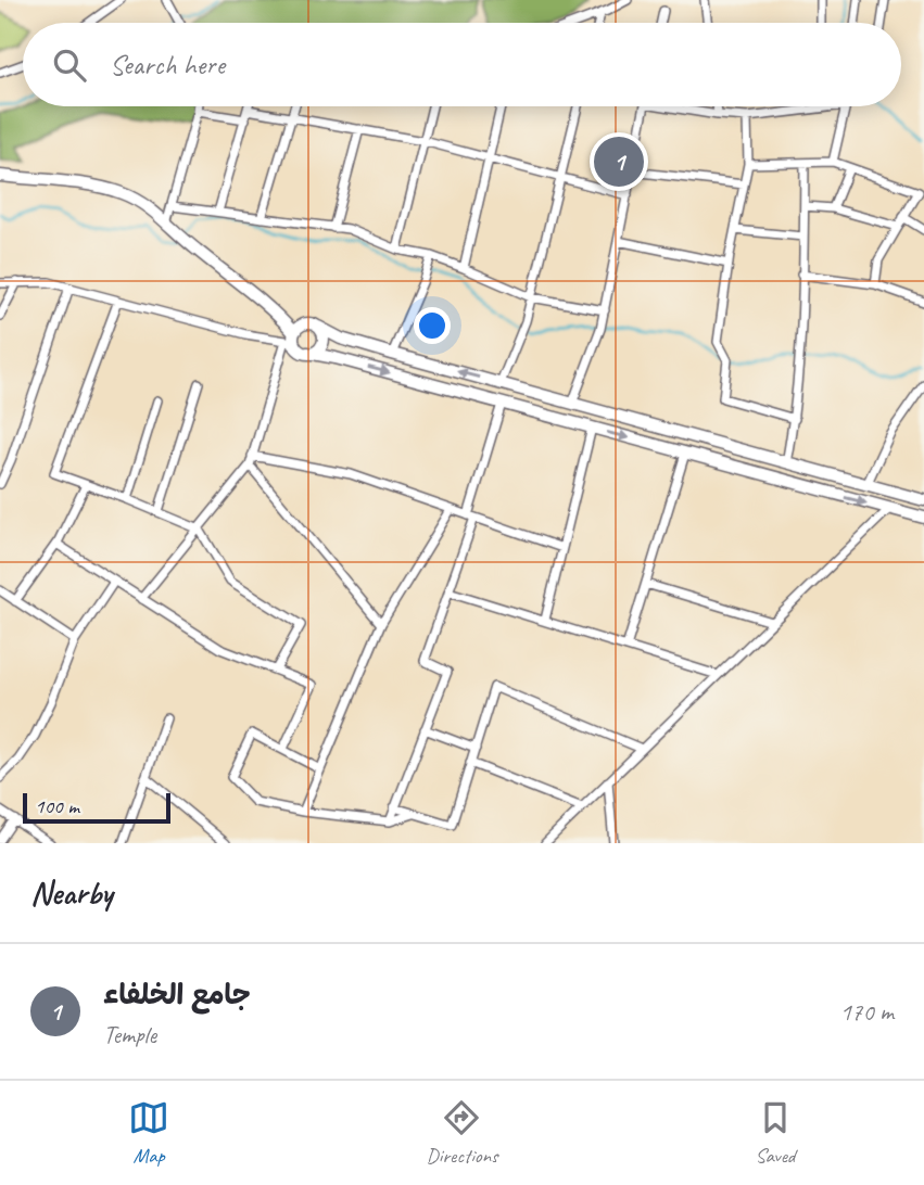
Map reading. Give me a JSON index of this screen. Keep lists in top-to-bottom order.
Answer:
{
  "scale_bar": "100 m",
  "page": {
    "search": "Search here",
    "pins": "1",
    "scale": "100 m",
    "heading": "Nearby",
    "list": [
      {
        "mark": "1",
        "name": "جامع الخلفاء",
        "note": "Temple",
        "value": "170 m"
      }
    ],
    "nav": ["Map", "Directions", "Saved"]
  }
}
